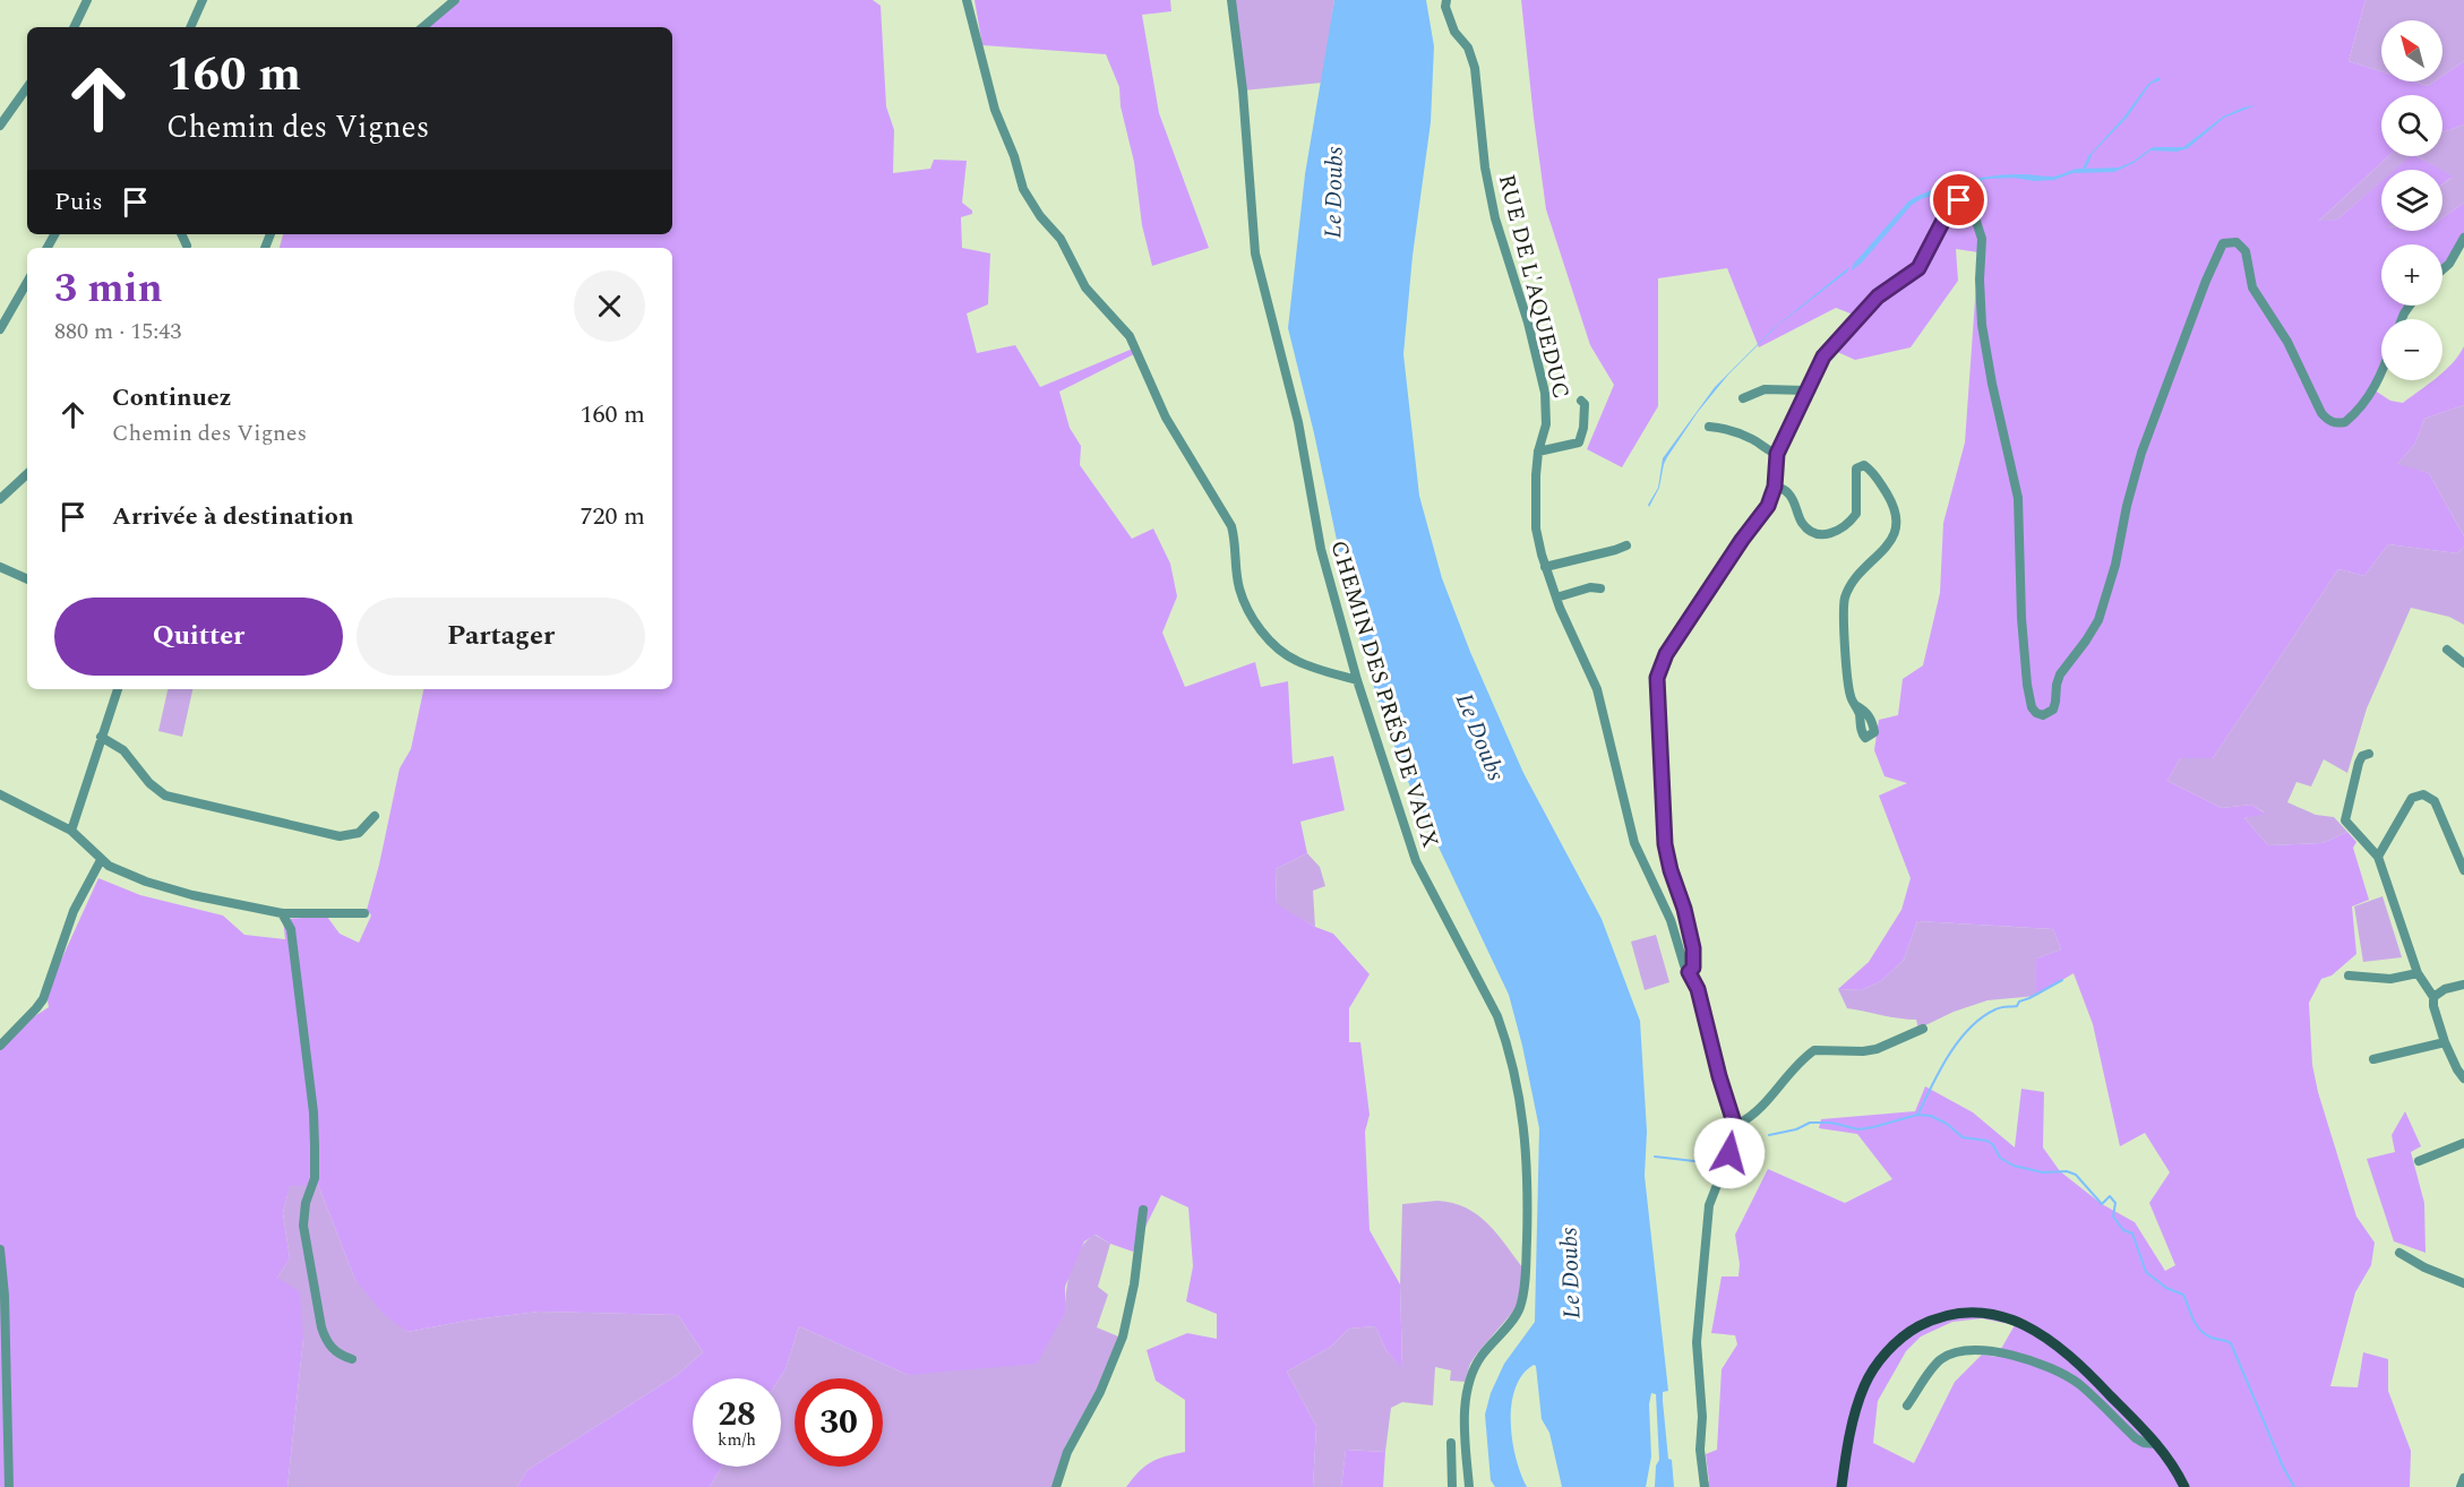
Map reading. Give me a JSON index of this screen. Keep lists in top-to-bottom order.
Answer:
{
  "streets": {
    "street": ["RUE DE L'AQUEDUC", "CHEMIN DES PRÉS DE VAUX"]
  },
  "water": ["Le Doubs"],
  "north": "top left",
  "page": {
    "map_buttons": ["+", "−"],
    "turn": ["160 m", "Chemin des Vignes"],
    "then": "Puis",
    "heading": ["3 min", "880 m · 15:43"],
    "list": [
      {
        "name": "Continuez",
        "note": "Chemin des Vignes",
        "value": "160 m"
      },
      {
        "name": "Arrivée à destination",
        "value": "720 m"
      }
    ],
    "buttons": ["Quitter", "Partager"],
    "speed": "28 km/h",
    "limit": "30"
  }
}
